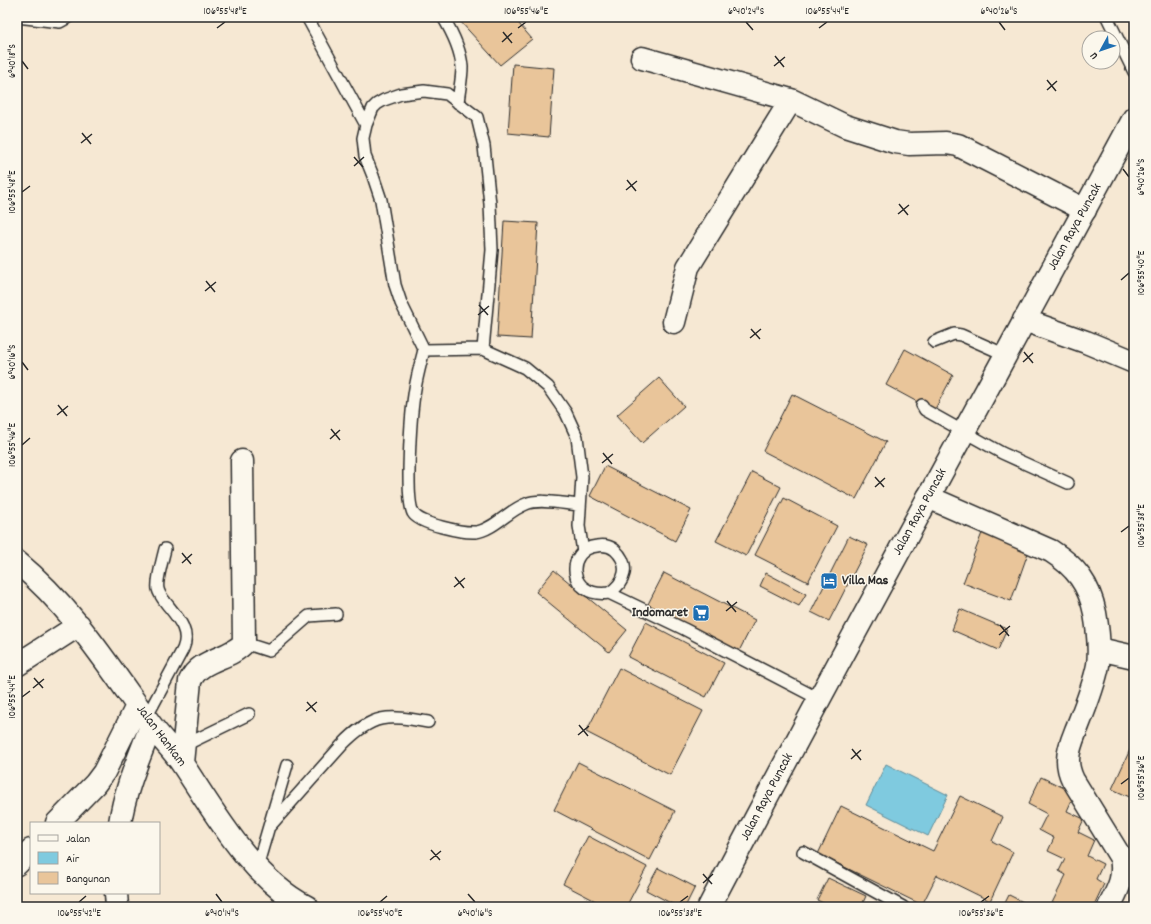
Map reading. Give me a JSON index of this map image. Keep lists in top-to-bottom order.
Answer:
{
  "streets": {
    "main road": ["Jalan Raya Puncak", "Jalan Hankam"]
  },
  "places": {
    "hotel": ["Villa Mas"],
    "supermarket": ["Indomaret"]
  },
  "legend": ["Jalan", "Air", "Bangunan"],
  "north": "bottom left",
  "coordinates": [
    "106°55'48\"E",
    "106°55'46\"E",
    "6°40'24\"S",
    "106°55'44\"E",
    "6°40'26\"S",
    "6°40'18\"S",
    "106°55'40\"E",
    "6°40'16\"S",
    "106°55'38\"E",
    "106°55'36\"E",
    "106°55'42\"E",
    "6°40'14\"S"
  ]
}
